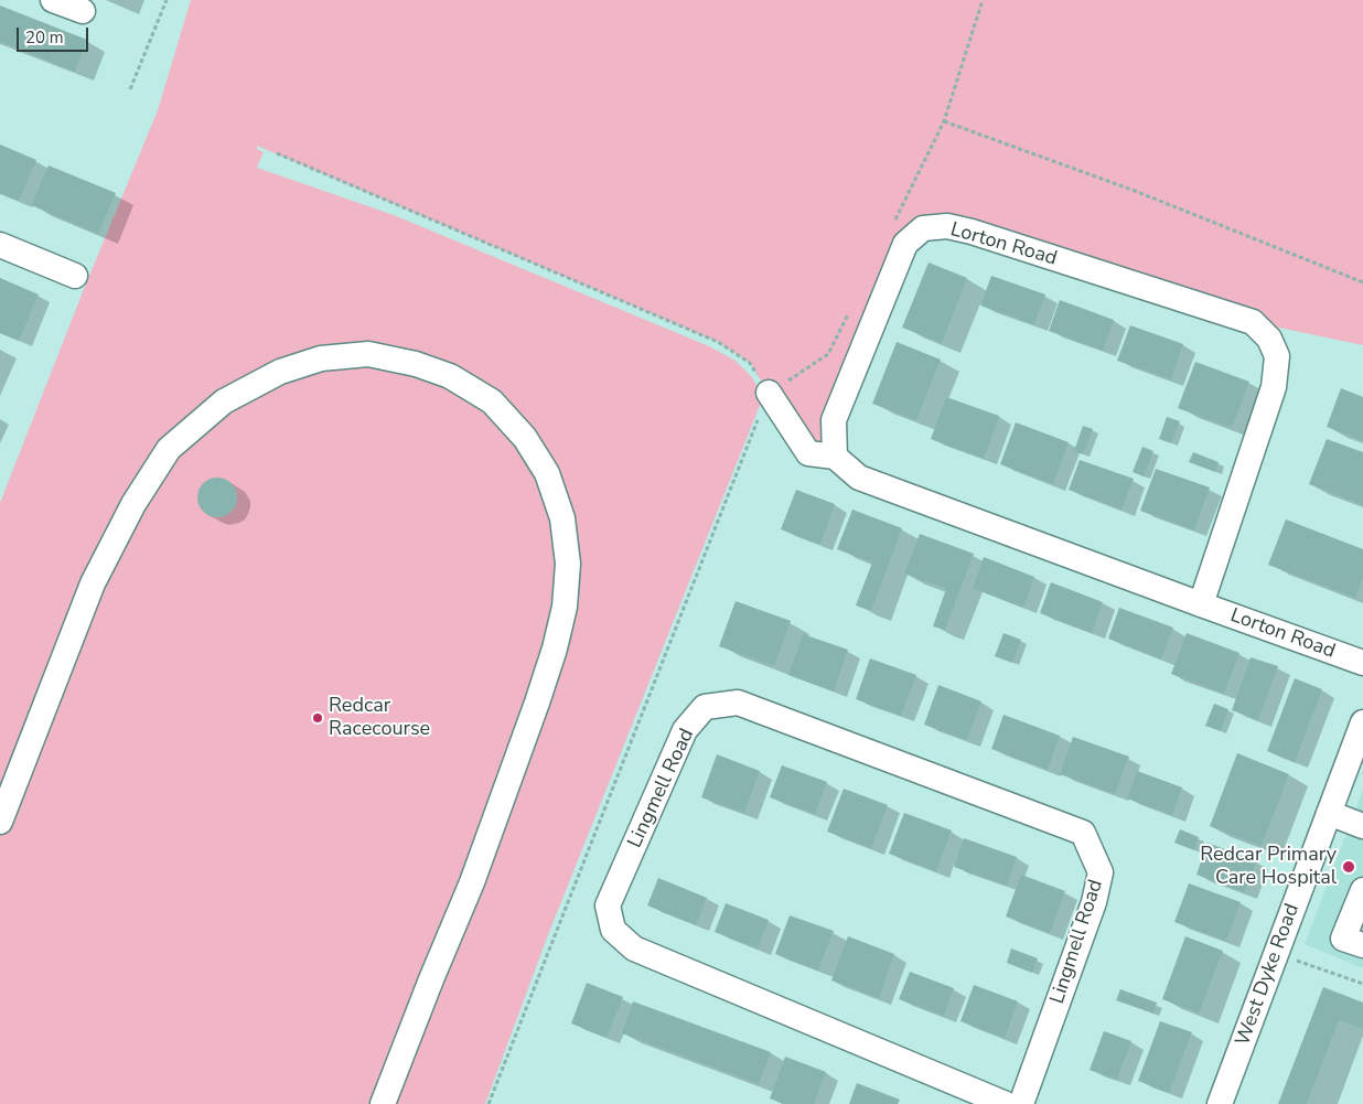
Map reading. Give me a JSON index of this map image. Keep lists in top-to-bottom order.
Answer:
{
  "streets": {
    "street": ["Lorton Road", "Lingmell Road", "West Dyke Road"]
  },
  "places": ["Redcar Racecourse", "Redcar Primary Care Hospital"],
  "scale_bar": "20 m"
}
